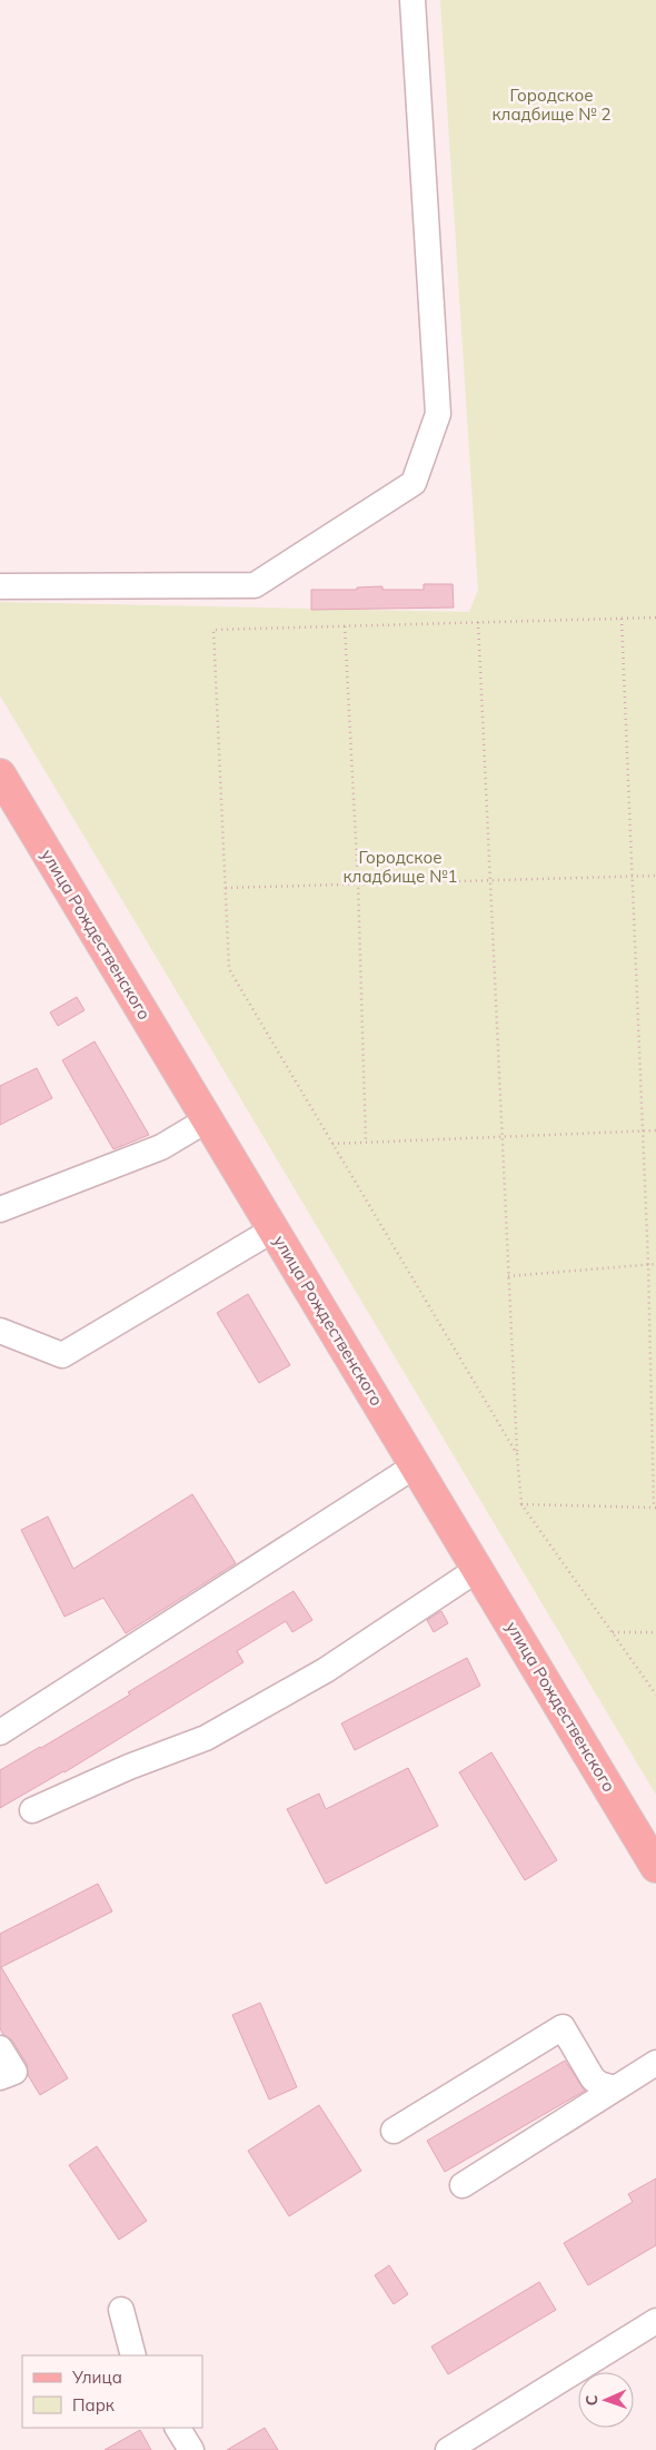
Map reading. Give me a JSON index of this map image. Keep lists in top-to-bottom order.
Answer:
{
  "streets": {
    "main road": ["улица Рождественского"]
  },
  "parks": ["Городское кладбище № 2", "Городское кладбище №1"],
  "legend": ["Улица", "Парк"],
  "north": "left"
}
